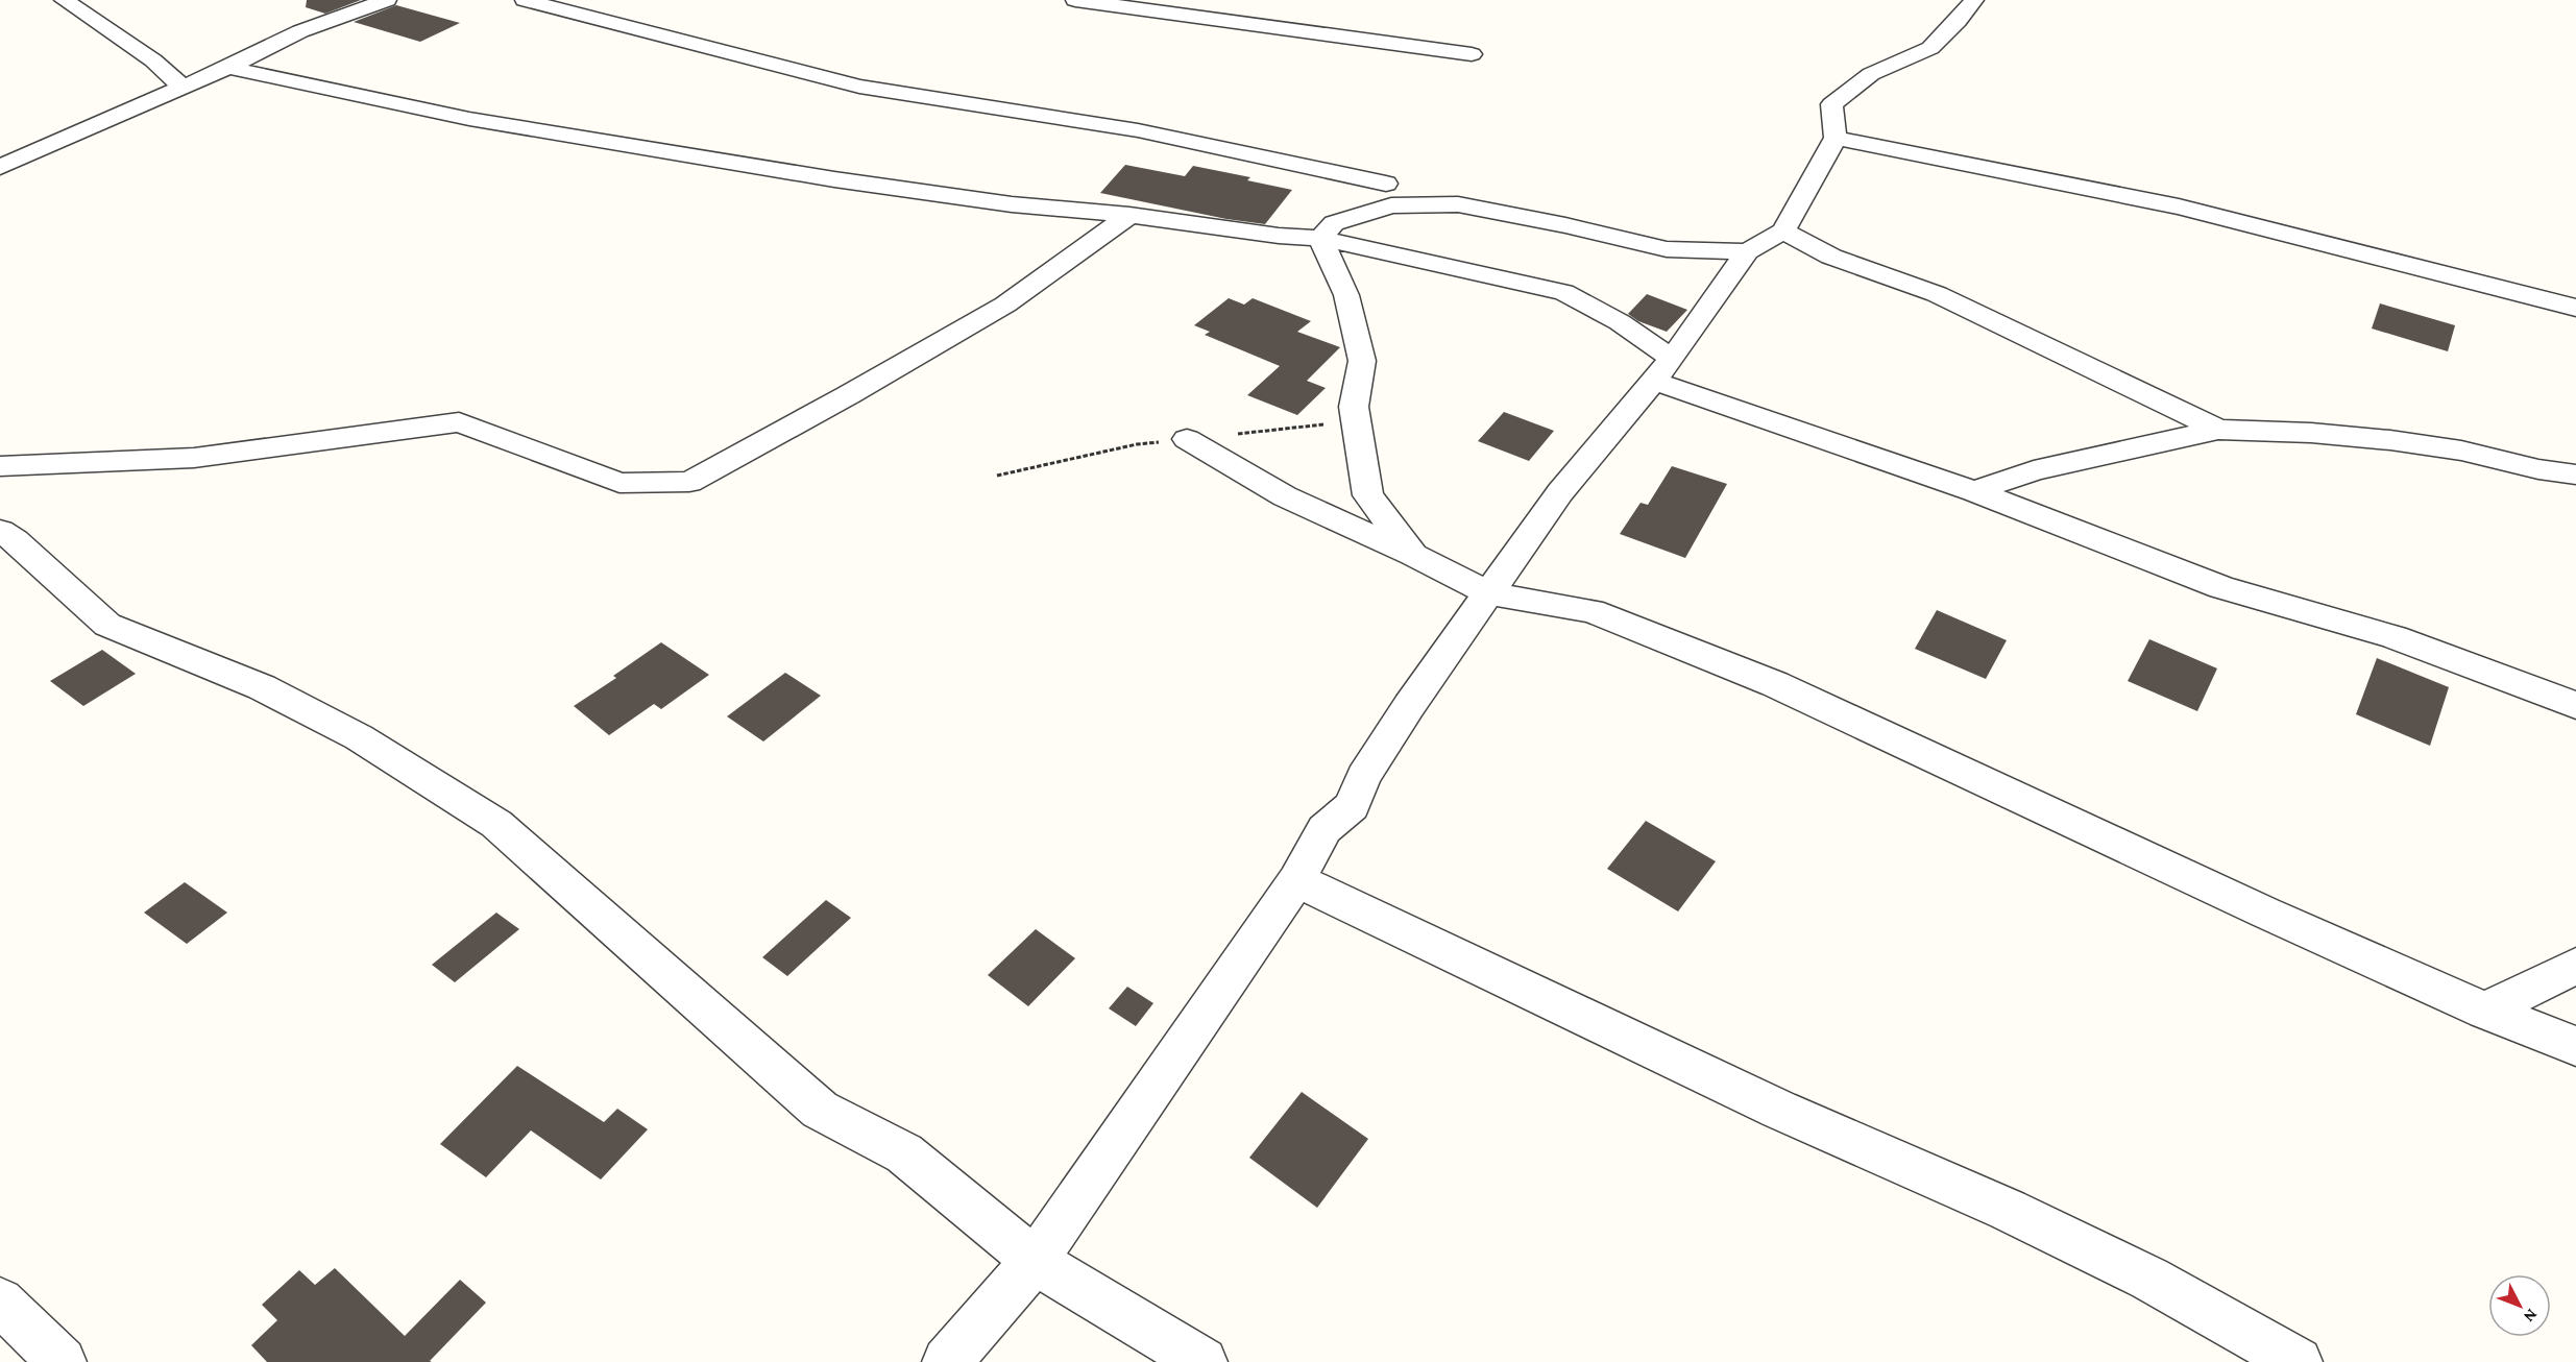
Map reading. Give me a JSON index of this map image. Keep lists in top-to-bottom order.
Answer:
{
  "north": "bottom right"
}
